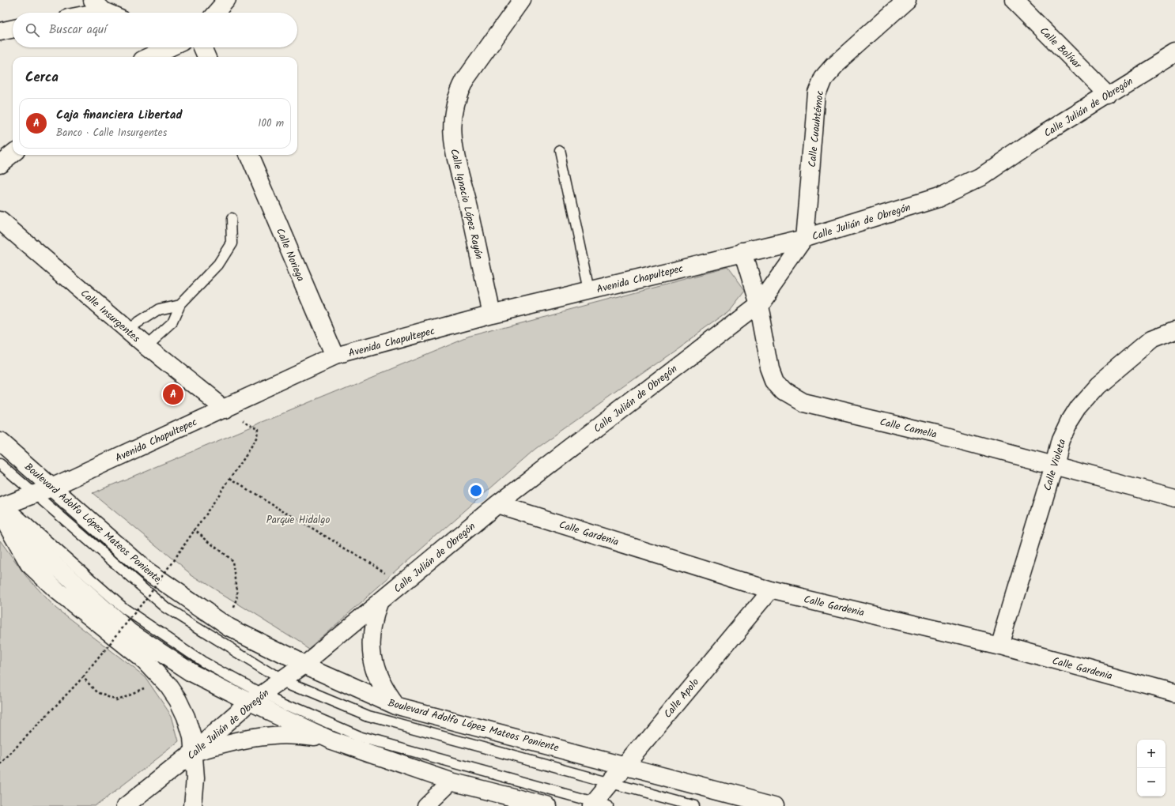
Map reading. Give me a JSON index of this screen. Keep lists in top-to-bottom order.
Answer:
{
  "streets": {
    "street": [
      "Calle Bolívar",
      "Calle Julián de Obregón",
      "Calle Cuauhtémoc",
      "Calle Ignacio López Rayón",
      "Calle Noriega",
      "Avenida Chapultepec",
      "Calle Insurgentes",
      "Calle Camelia",
      "Calle Violeta",
      "Boulevard Adolfo López Mateos Poniente",
      "Calle Gardenia",
      "Calle Apolo"
    ]
  },
  "crossings": [
    ["Calle Bolívar", "Calle Julián de Obregón"],
    ["Calle Julián de Obregón", "Calle Cuauhtémoc"],
    ["Calle Julián de Obregón", "Avenida Chapultepec"],
    ["Calle Julián de Obregón", "Calle Camelia"],
    ["Calle Julián de Obregón", "Boulevard Adolfo López Mateos Poniente"],
    ["Calle Julián de Obregón", "Calle Gardenia"],
    ["Calle Cuauhtémoc", "Avenida Chapultepec"],
    ["Calle Ignacio López Rayón", "Avenida Chapultepec"],
    ["Calle Noriega", "Avenida Chapultepec"],
    ["Avenida Chapultepec", "Calle Insurgentes"],
    ["Avenida Chapultepec", "Calle Camelia"],
    ["Avenida Chapultepec", "Boulevard Adolfo López Mateos Poniente"],
    ["Calle Camelia", "Calle Violeta"],
    ["Calle Violeta", "Calle Gardenia"],
    ["Boulevard Adolfo López Mateos Poniente", "Calle Apolo"],
    ["Calle Gardenia", "Calle Apolo"]
  ],
  "parks": ["Parque Hidalgo"],
  "page": {
    "search": "Buscar aquí",
    "heading": "Cerca",
    "list": [
      {
        "mark": "A",
        "name": "Caja financiera Libertad",
        "note": "Banco · Calle Insurgentes",
        "value": "100 m"
      }
    ],
    "pins": "A",
    "map_buttons": ["+", "−"]
  }
}
